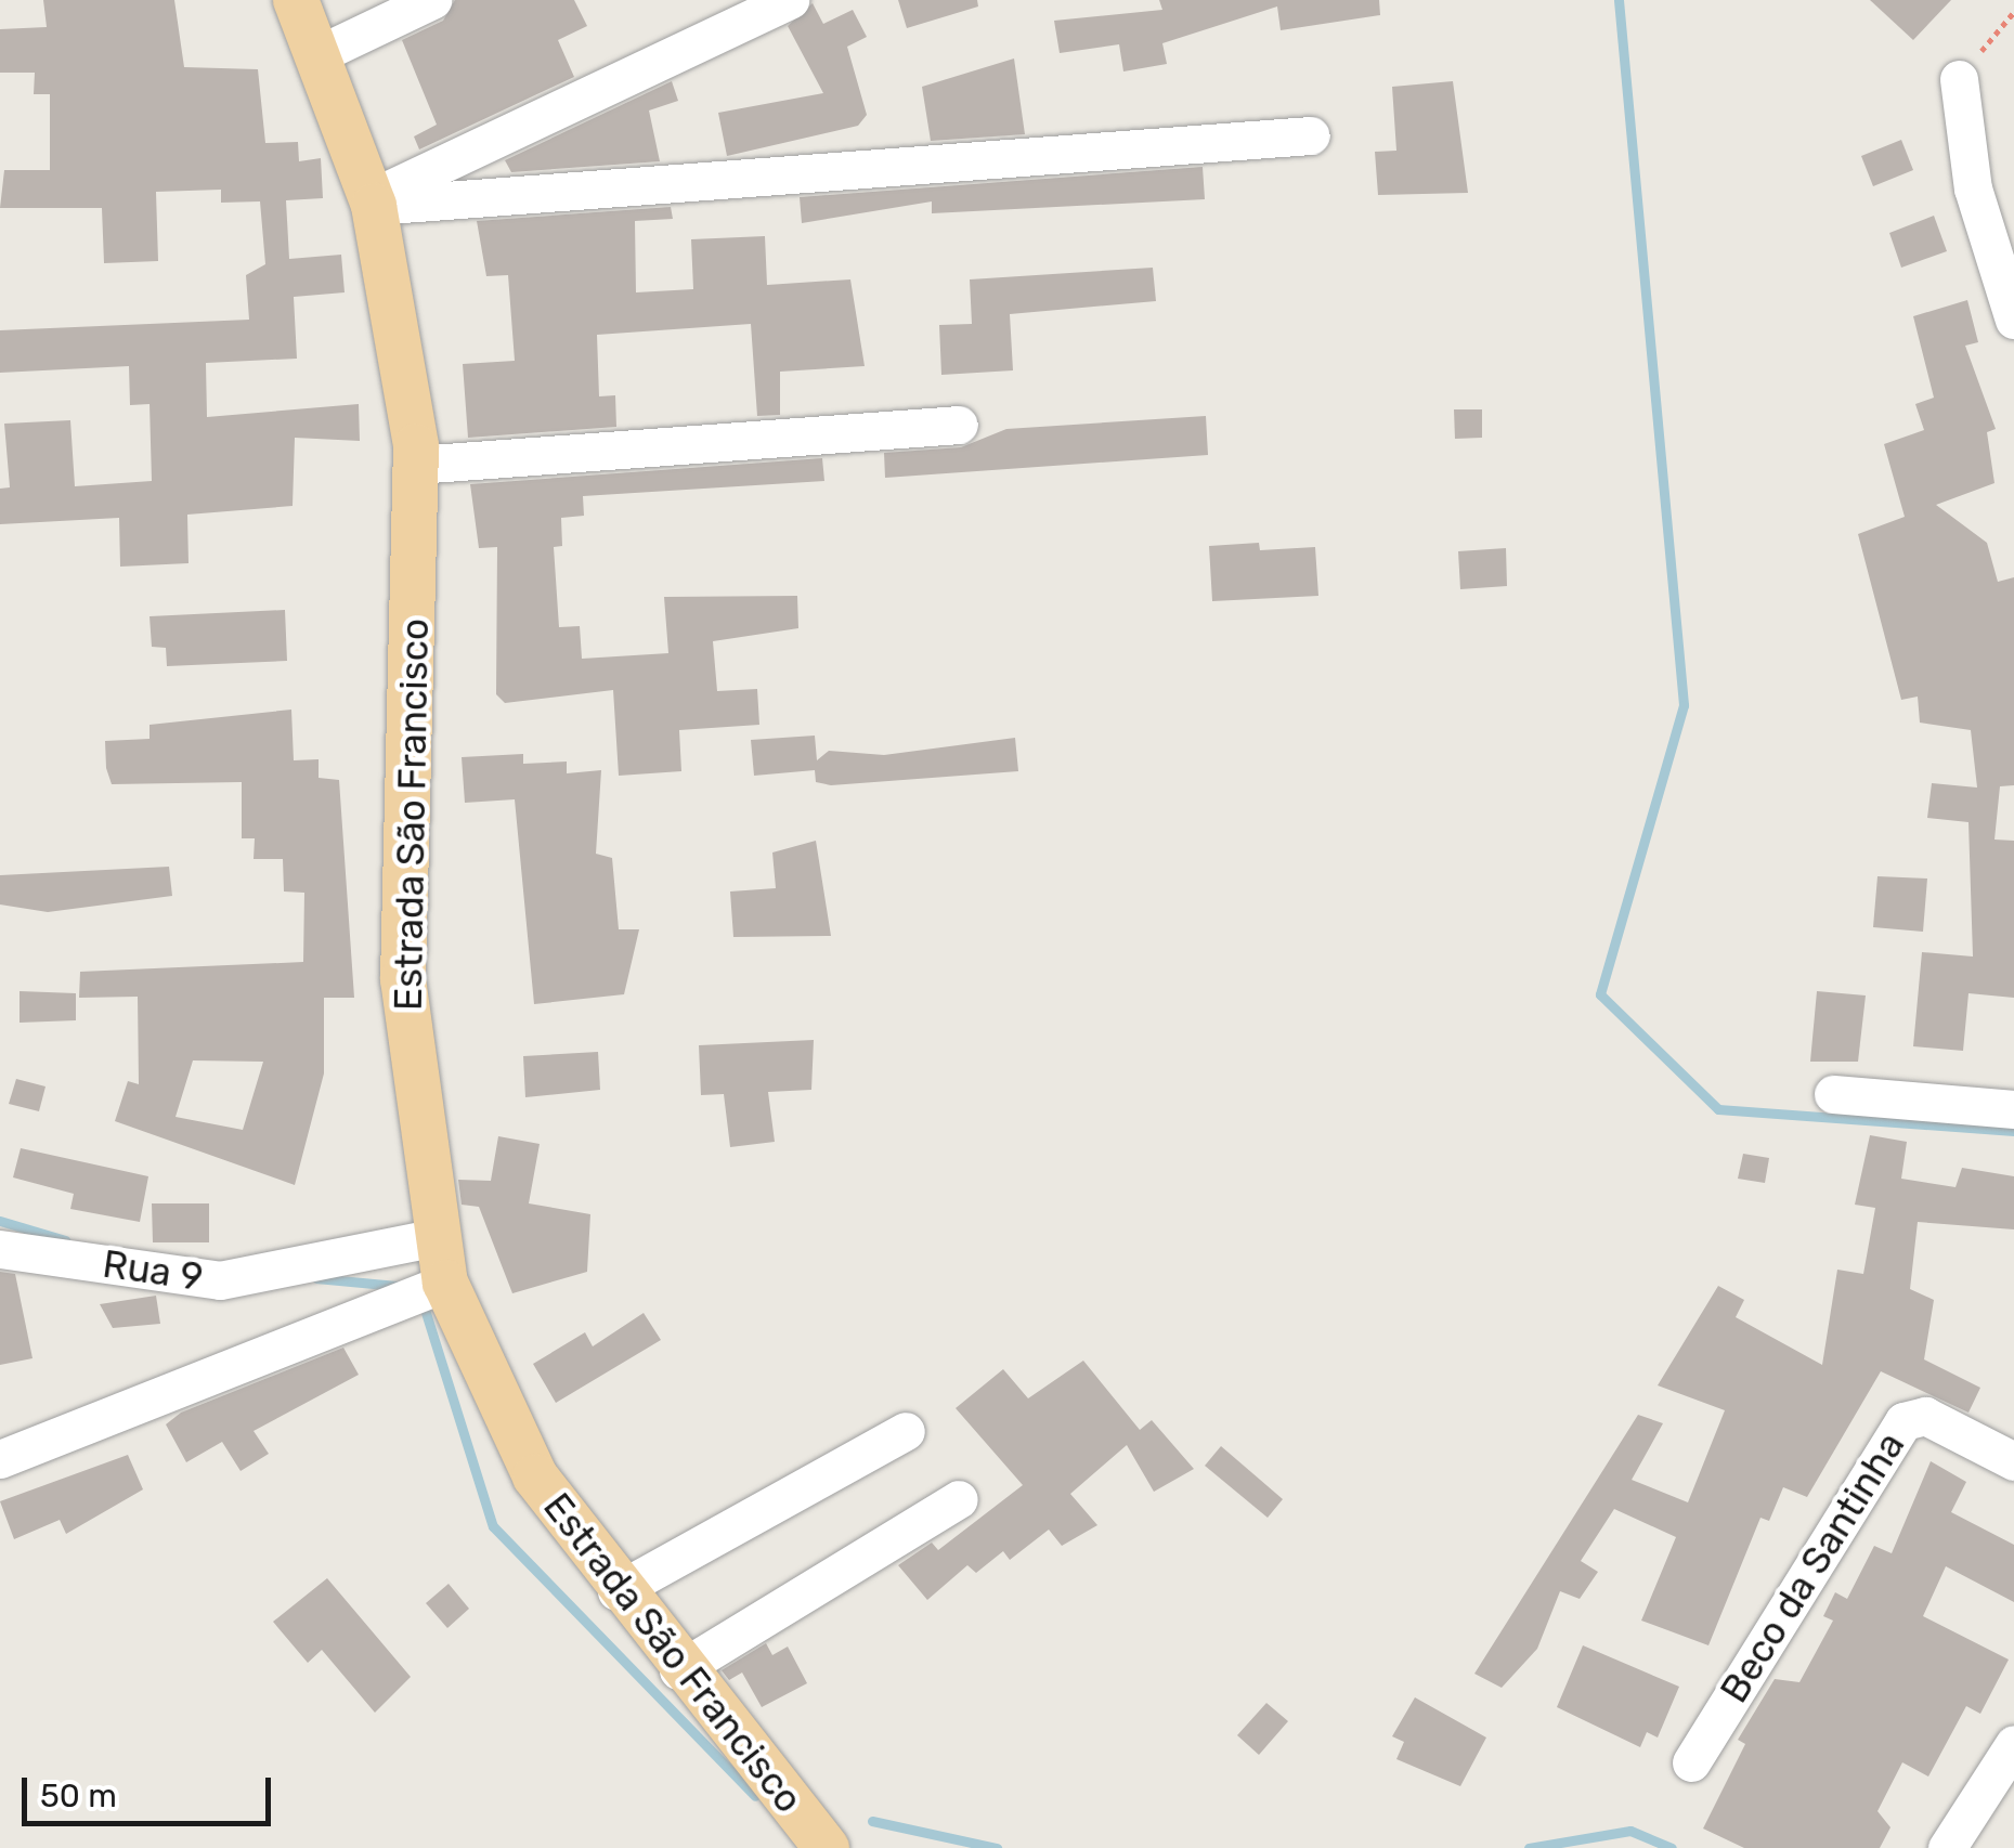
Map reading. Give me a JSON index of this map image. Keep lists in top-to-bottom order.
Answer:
{
  "streets": {
    "main road": ["Estrada São Francisco"],
    "street": ["Rua 9", "Beco da Santinha"]
  },
  "crossings": [
    ["Estrada São Francisco", "Rua 9"]
  ],
  "scale_bar": "50 m"
}
